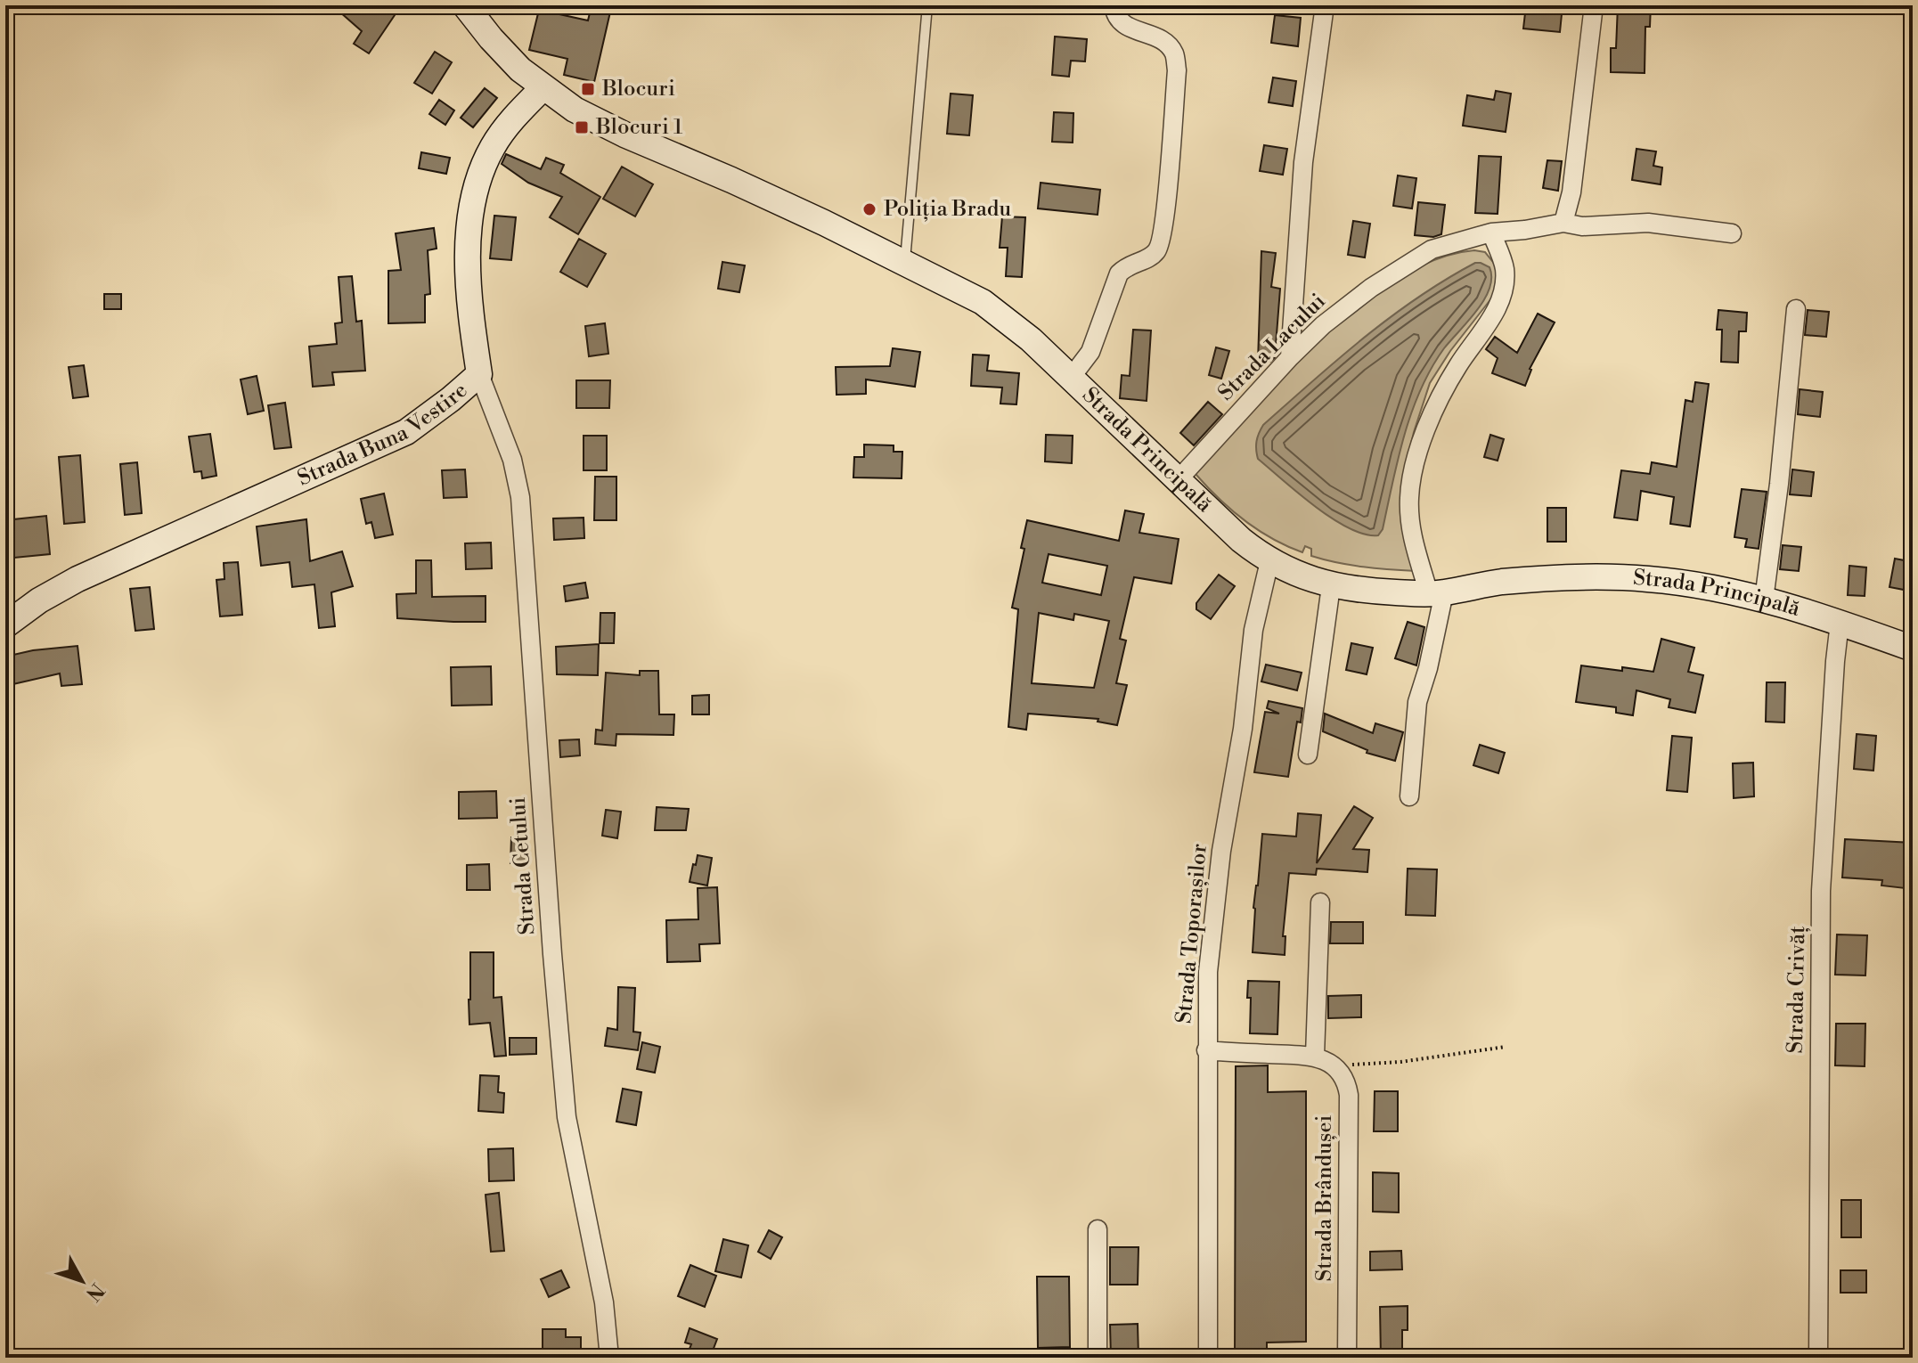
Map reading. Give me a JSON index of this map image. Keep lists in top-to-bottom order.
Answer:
{
  "streets": {
    "main road": ["Strada Buna Vestire", "Strada Principală"],
    "street": [
      "Strada Lacului",
      "Strada Cetului",
      "Strada Toporașilor",
      "Strada Crivăț",
      "Strada Brândușei"
    ]
  },
  "crossings": [
    ["Strada Lacului", "Strada Principală"],
    ["Strada Buna Vestire", "Strada Principală"],
    ["Strada Buna Vestire", "Strada Cetului"],
    ["Strada Principală", "Strada Toporașilor"],
    ["Strada Principală", "Strada Crivăț"]
  ],
  "places": {
    "transit": ["Blocuri", "Blocuri 1"],
    "other": ["Poliția Bradu"]
  },
  "north": "bottom right"
}
